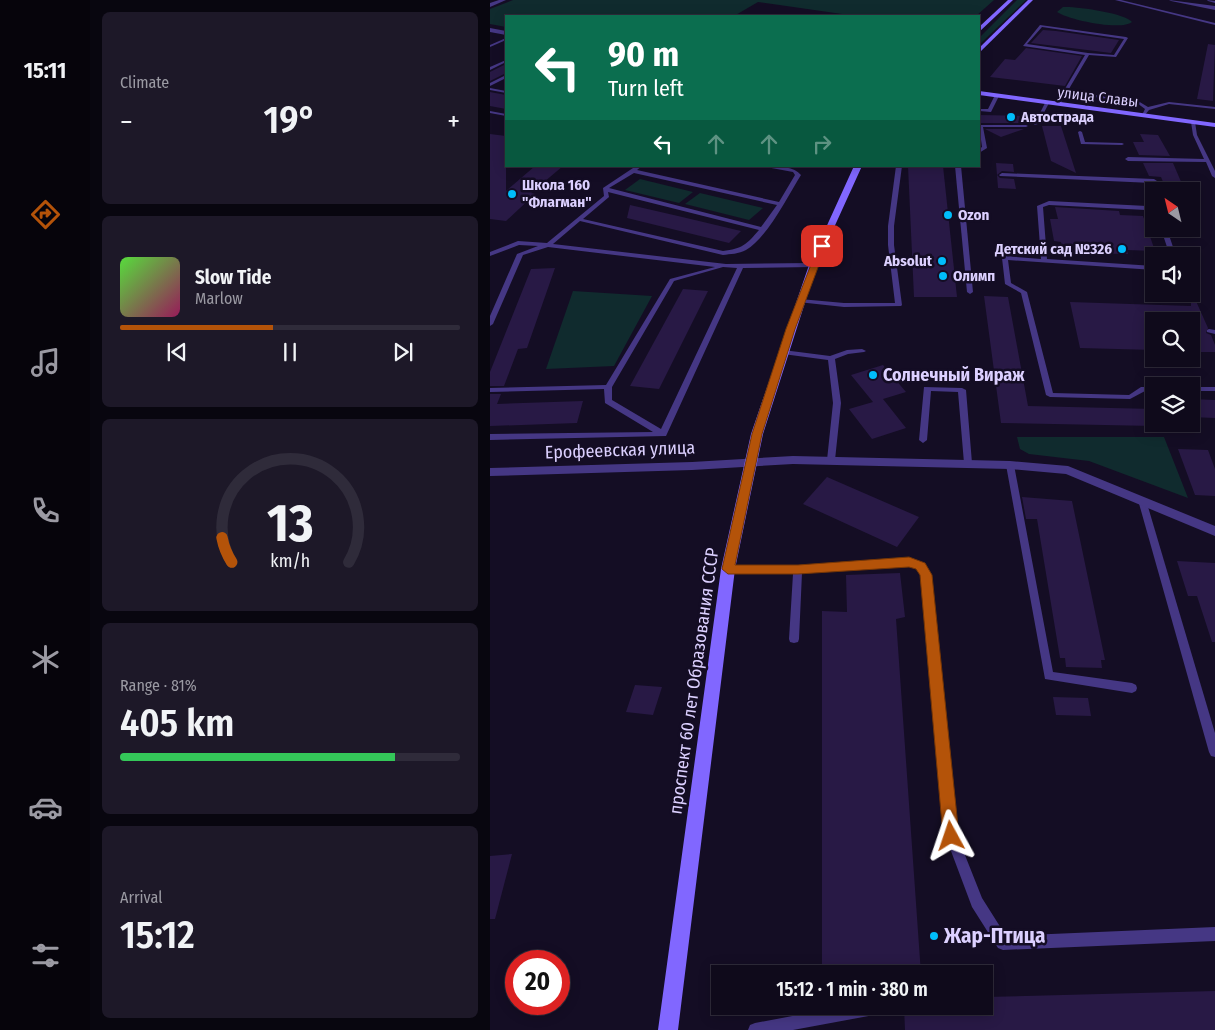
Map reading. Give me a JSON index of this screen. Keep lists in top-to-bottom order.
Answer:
{
  "streets": {
    "main road": ["улица Славы", "проспект 60 лет Образования СССР"],
    "street": ["Ерофеевская улица"]
  },
  "crossings": [
    ["Ерофеевская улица", "проспект 60 лет Образования СССР"]
  ],
  "places": [
    "Автострада",
    "Школа 160 \"Флагман\"",
    "Ozon",
    "Детский сад №326",
    "Absolut",
    "Олимп",
    "Солнечный Вираж",
    "Жар-Птица"
  ],
  "north": "top left",
  "page": {
    "tabs": "15:11",
    "tile": [
      "Climate",
      ["Range · 81%", "405 km"],
      ["Arrival", "15:12"]
    ],
    "turn": ["90 m", "Turn left"],
    "heat": ["−", "19°", "+"],
    "song": ["Slow Tide", "Marlow"],
    "limit": "20",
    "trip": "15:12 · 1 min · 380 m",
    "gauge": ["13", "km/h"]
  }
}
